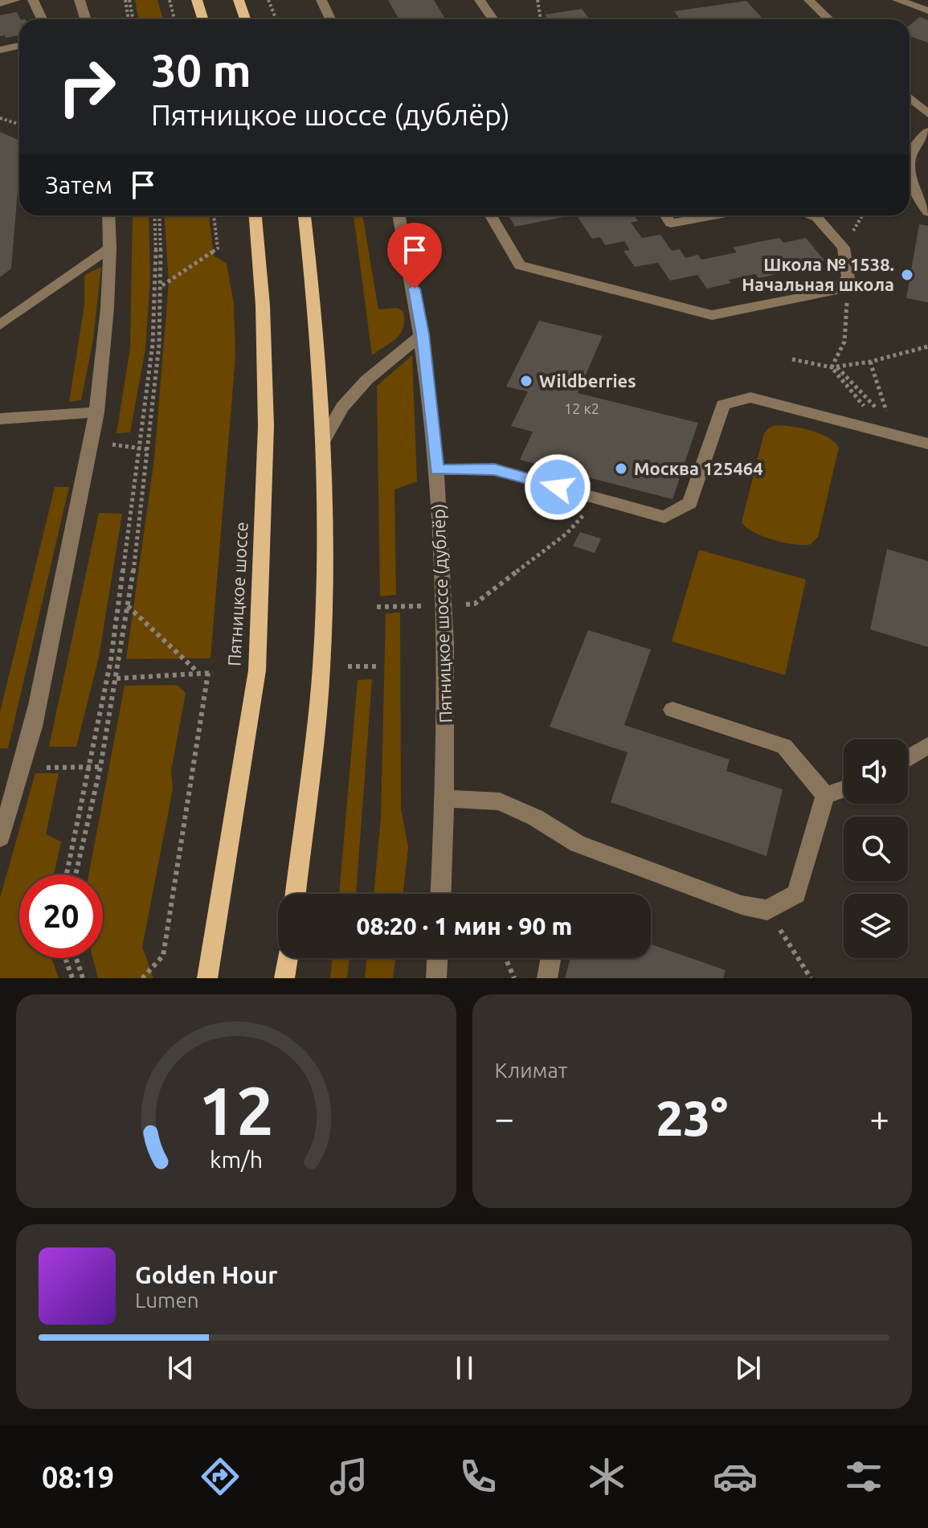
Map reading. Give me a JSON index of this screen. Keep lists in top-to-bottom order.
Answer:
{
  "streets": {
    "main road": ["Пятницкое шоссе"],
    "street": ["Пятницкое шоссе (дублёр)"]
  },
  "places": ["Школа № 1538. Начальная школа", "Wildberries", "Москва 125464"],
  "house_numbers": ["12 к2"],
  "page": {
    "turn": ["30 m", "Пятницкое шоссе (дублёр)"],
    "then": "Затем",
    "limit": "20",
    "trip": "08:20 · 1 мин · 90 m",
    "tile": "Климат",
    "heat": ["−", "23°", "+"],
    "song": ["Golden Hour", "Lumen"],
    "tabs": "08:19",
    "gauge": ["12", "km/h"]
  }
}
